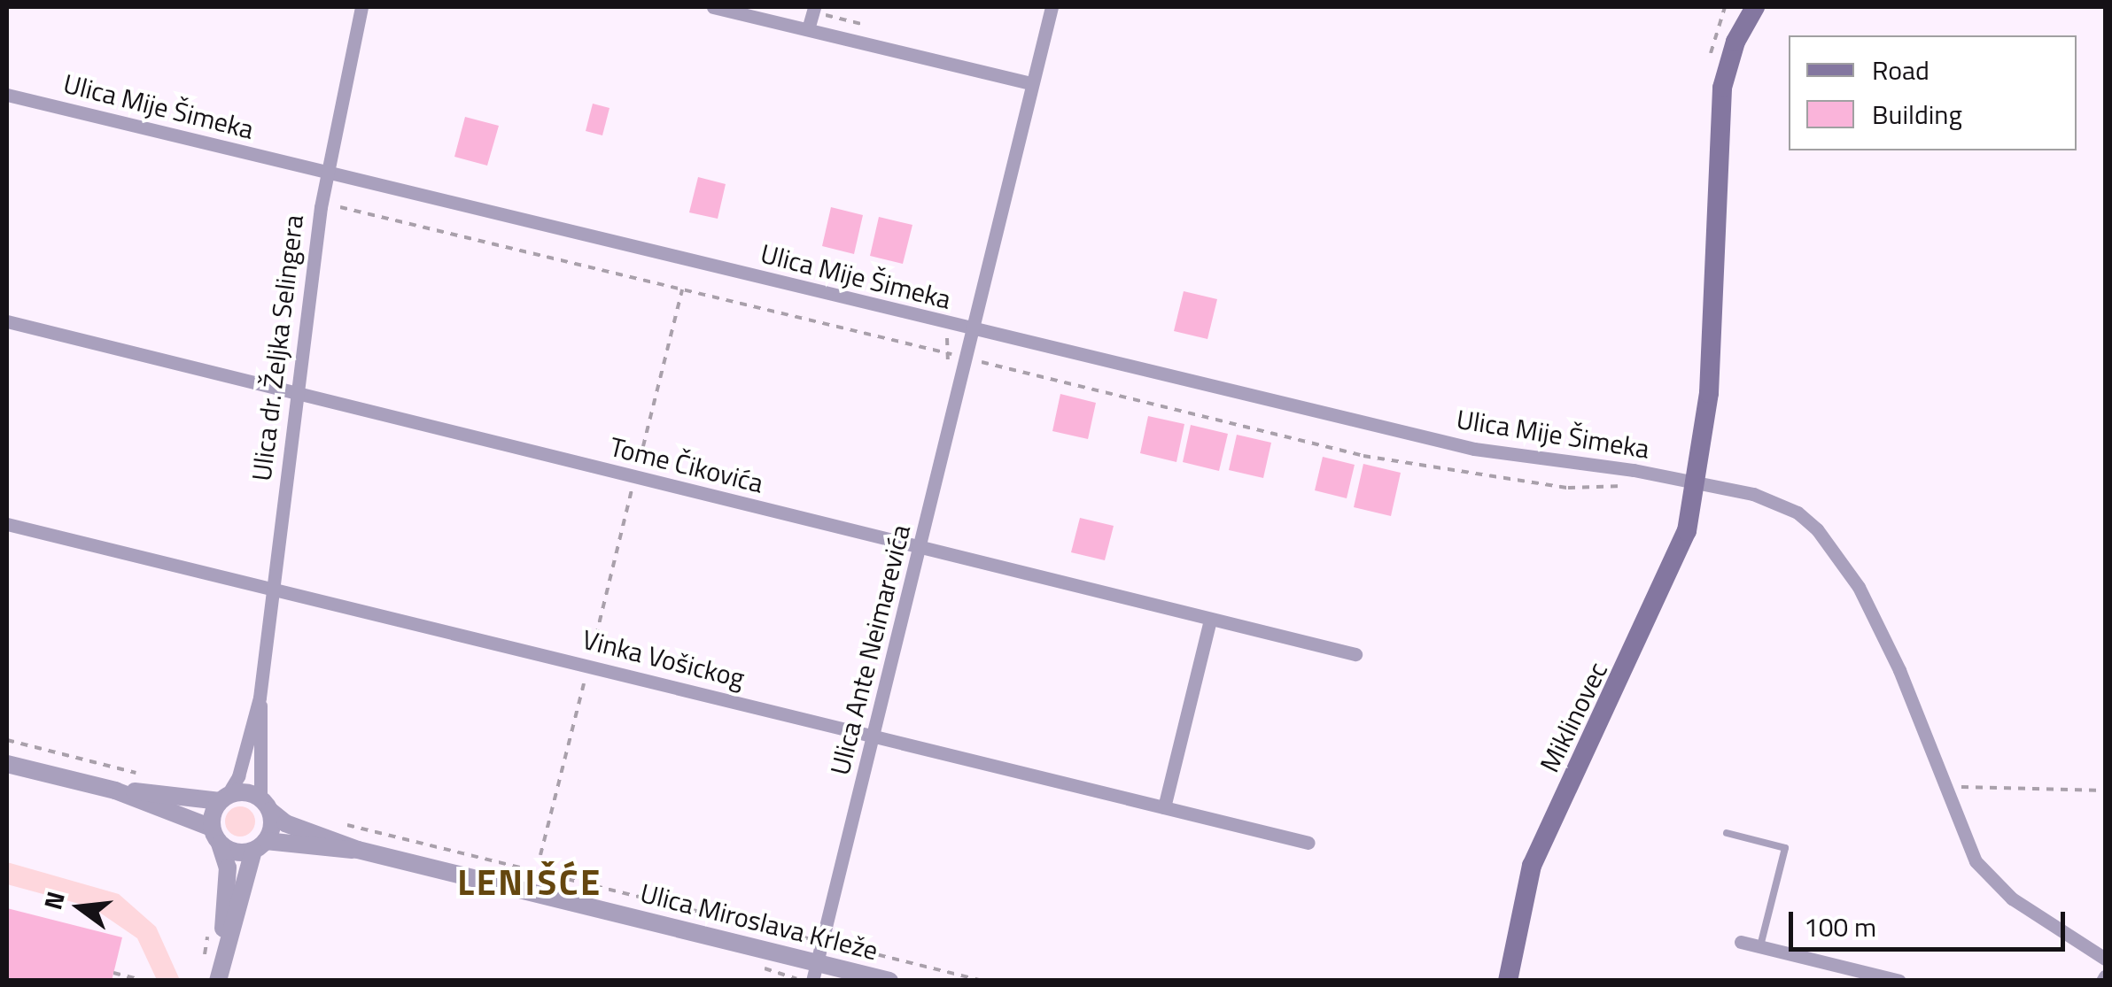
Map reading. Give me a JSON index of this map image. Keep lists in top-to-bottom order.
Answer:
{
  "streets": {
    "main road": ["Miklinovec"],
    "street": [
      "Ulica Mije Šimeka",
      "Ulica dr. Željka Selingera",
      "Tome Čikovića",
      "Ulica Ante Neimarevića",
      "Vinka Vošickog",
      "Ulica Miroslava Krleže"
    ]
  },
  "crossings": [
    ["Ulica Mije Šimeka", "Ulica dr. Željka Selingera"],
    ["Ulica Mije Šimeka", "Ulica Ante Neimarevića"],
    ["Ulica Mije Šimeka", "Miklinovec"],
    ["Ulica dr. Željka Selingera", "Tome Čikovića"],
    ["Ulica dr. Željka Selingera", "Vinka Vošickog"],
    ["Ulica dr. Željka Selingera", "Ulica Miroslava Krleže"],
    ["Tome Čikovića", "Ulica Ante Neimarevića"],
    ["Ulica Ante Neimarevića", "Vinka Vošickog"],
    ["Ulica Ante Neimarevića", "Ulica Miroslava Krleže"]
  ],
  "districts": ["LENIŠĆE"],
  "legend": ["Road", "Building"],
  "scale_bar": "100 m",
  "north": "left"
}
